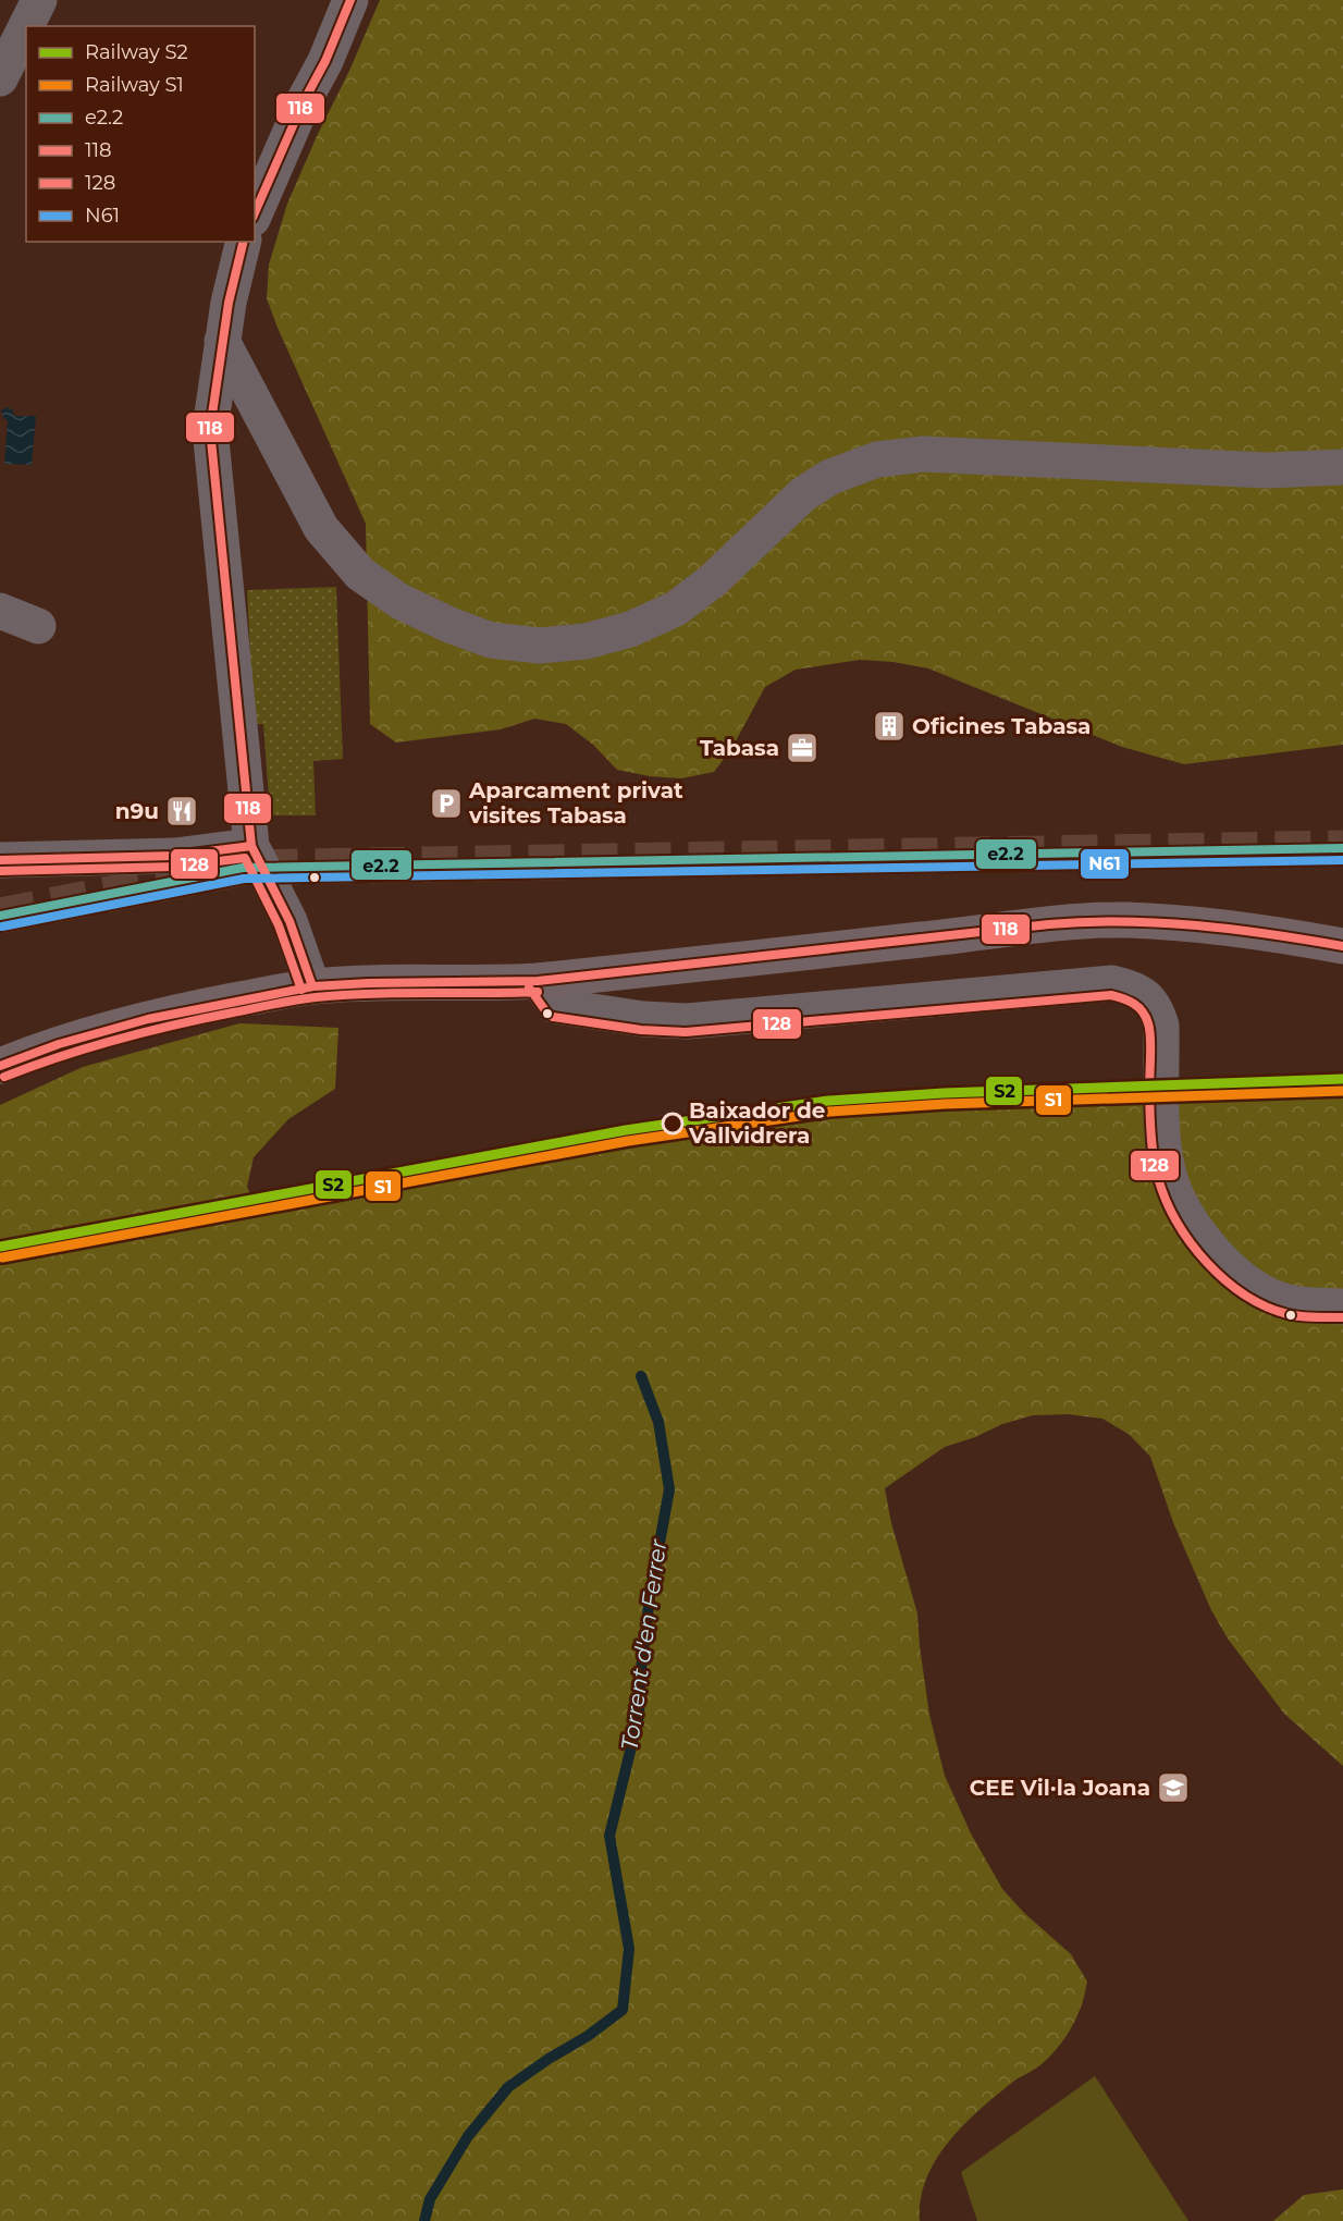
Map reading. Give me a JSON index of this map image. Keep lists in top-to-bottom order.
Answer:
{
  "water": ["Torrent d'en Ferrer"],
  "places": {
    "building": ["Oficines Tabasa"],
    "office": ["Tabasa"],
    "parking": ["Aparcament privat visites Tabasa"],
    "restaurant": ["n9u"],
    "other": ["Baixador de Vallvidrera"],
    "school or university": ["CEE Vil·la Joana"]
  },
  "lines": [
    "transit line 118",
    "transit line e2.2",
    "transit line 128",
    "transit line N61",
    "rail line S2",
    "rail line S1"
  ],
  "legend": [
    "Railway S2",
    "Railway S1",
    "e2.2",
    "118",
    "128",
    "N61"
  ]
}
